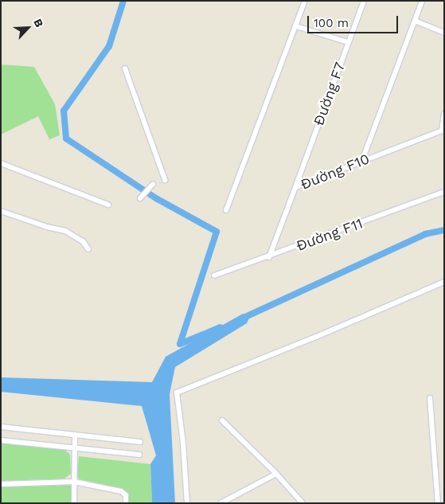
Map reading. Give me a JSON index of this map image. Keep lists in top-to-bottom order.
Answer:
{
  "streets": {
    "street": ["Đường F7", "Đường F10", "Đường F11"]
  },
  "crossings": [
    ["Đường F7", "Đường F10"],
    ["Đường F10", "Đường F11"]
  ],
  "scale_bar": "100 m",
  "north": "top right"
}
